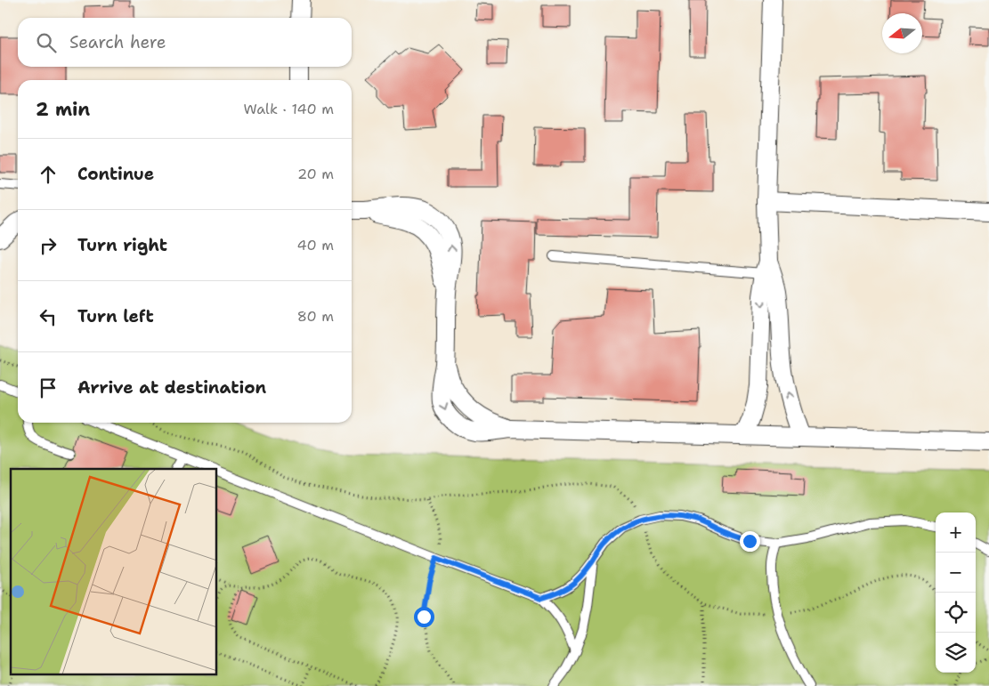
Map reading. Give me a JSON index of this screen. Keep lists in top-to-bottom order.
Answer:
{
  "north": "left",
  "page": {
    "search": "Search here",
    "heading": ["2 min", "Walk · 140 m"],
    "list": [
      ["Continue", "20 m"],
      ["Turn right", "40 m"],
      ["Turn left", "80 m"],
      "Arrive at destination"
    ],
    "map_buttons": ["+", "−"]
  }
}
